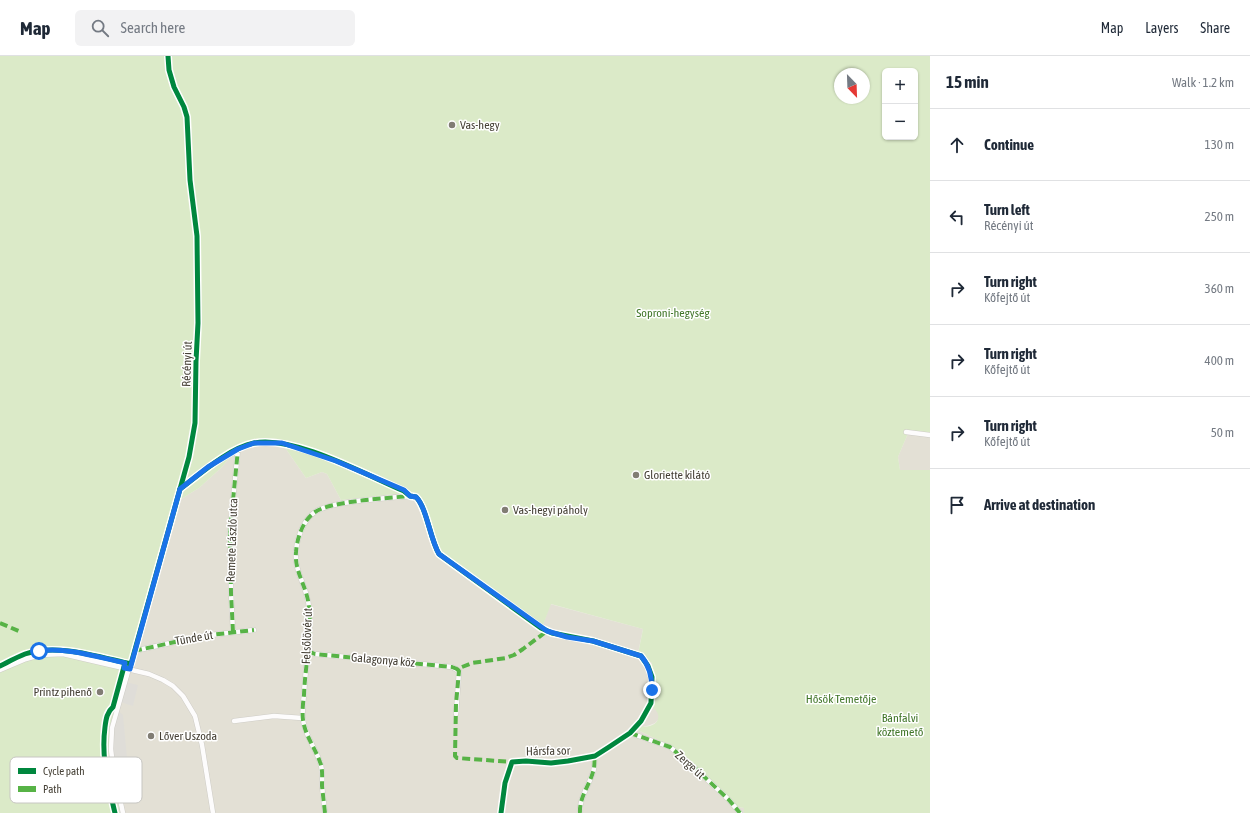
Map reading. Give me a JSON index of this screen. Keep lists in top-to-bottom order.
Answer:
{
  "streets": {
    "street": [
      "Récényi út",
      "Remete László utca",
      "Felsőlövér út",
      "Tünde út",
      "Galagonya köz",
      "Hársfa sor",
      "Zerge út"
    ]
  },
  "crossings": [
    ["Récényi út", "Tünde út"],
    ["Récényi út", "Hársfa sor"],
    ["Remete László utca", "Tünde út"],
    ["Remete László utca", "Hársfa sor"],
    ["Felsőlövér út", "Galagonya köz"],
    ["Felsőlövér út", "Hársfa sor"],
    ["Hársfa sor", "Zerge út"]
  ],
  "parks": ["Soproni-hegység", "Hősök Temetője", "Bánfalvi köztemető"],
  "places": [
    "Vas-hegy",
    "Gloriette kilátó",
    "Vas-hegyi páholy",
    "Printz pihenő",
    "Lőver Uszoda"
  ],
  "legend": ["Cycle path", "Path"],
  "north": "bottom right",
  "page": {
    "header": "Map",
    "search": "Search here",
    "nav": ["Map", "Layers", "Share"],
    "heading": ["15 min", "Walk · 1.2 km"],
    "map_buttons": ["+", "−"],
    "list": [
      ["Continue", "130 m"],
      ["Turn left", "Récényi út", "250 m"],
      ["Turn right", "Kőfejtő út", "360 m"],
      ["Turn right", "Kőfejtő út", "400 m"],
      ["Turn right", "Kőfejtő út", "50 m"],
      "Arrive at destination"
    ]
  }
}
